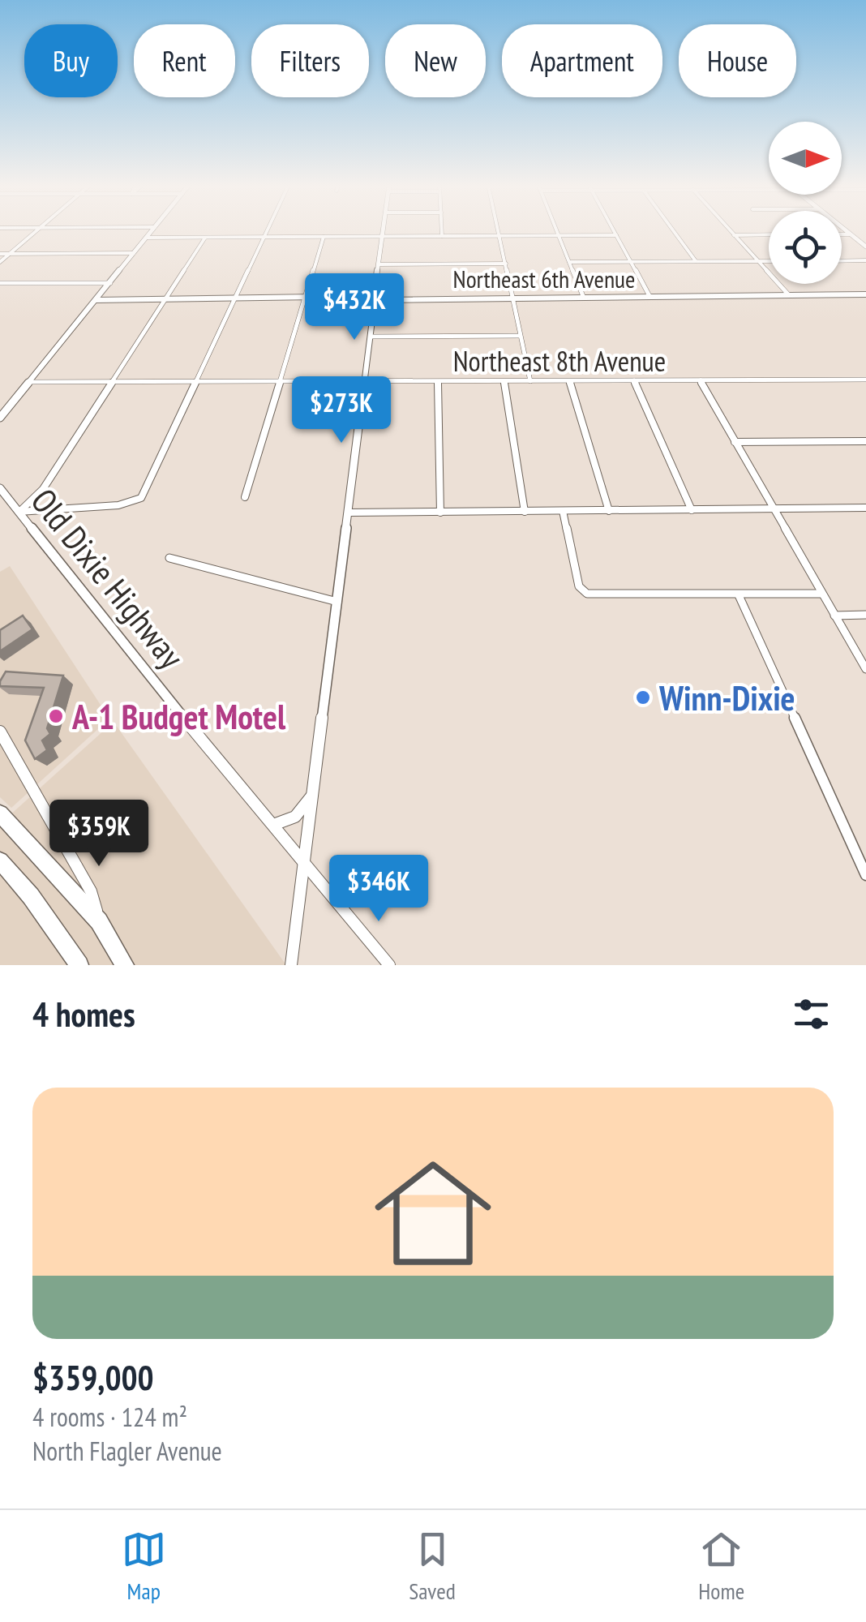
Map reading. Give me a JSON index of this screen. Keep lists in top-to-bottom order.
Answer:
{
  "streets": {
    "street": ["Northeast 6th Avenue", "Northeast 8th Avenue", "Old Dixie Highway"]
  },
  "places": ["Winn-Dixie", "A-1 Budget Motel"],
  "north": "right",
  "page": {
    "chip": [
      "Buy",
      "Rent",
      "Filters",
      "New",
      "Apartment",
      "House"
    ],
    "price": [
      "$432K",
      "$273K",
      "$359K",
      "$346K"
    ],
    "heading": "4 homes",
    "list": [
      {
        "name": "$359,000",
        "note": "4 rooms · 124 m² · North Flagler Avenue"
      }
    ],
    "tabs": ["Map", "Saved", "Home"]
  }
}
